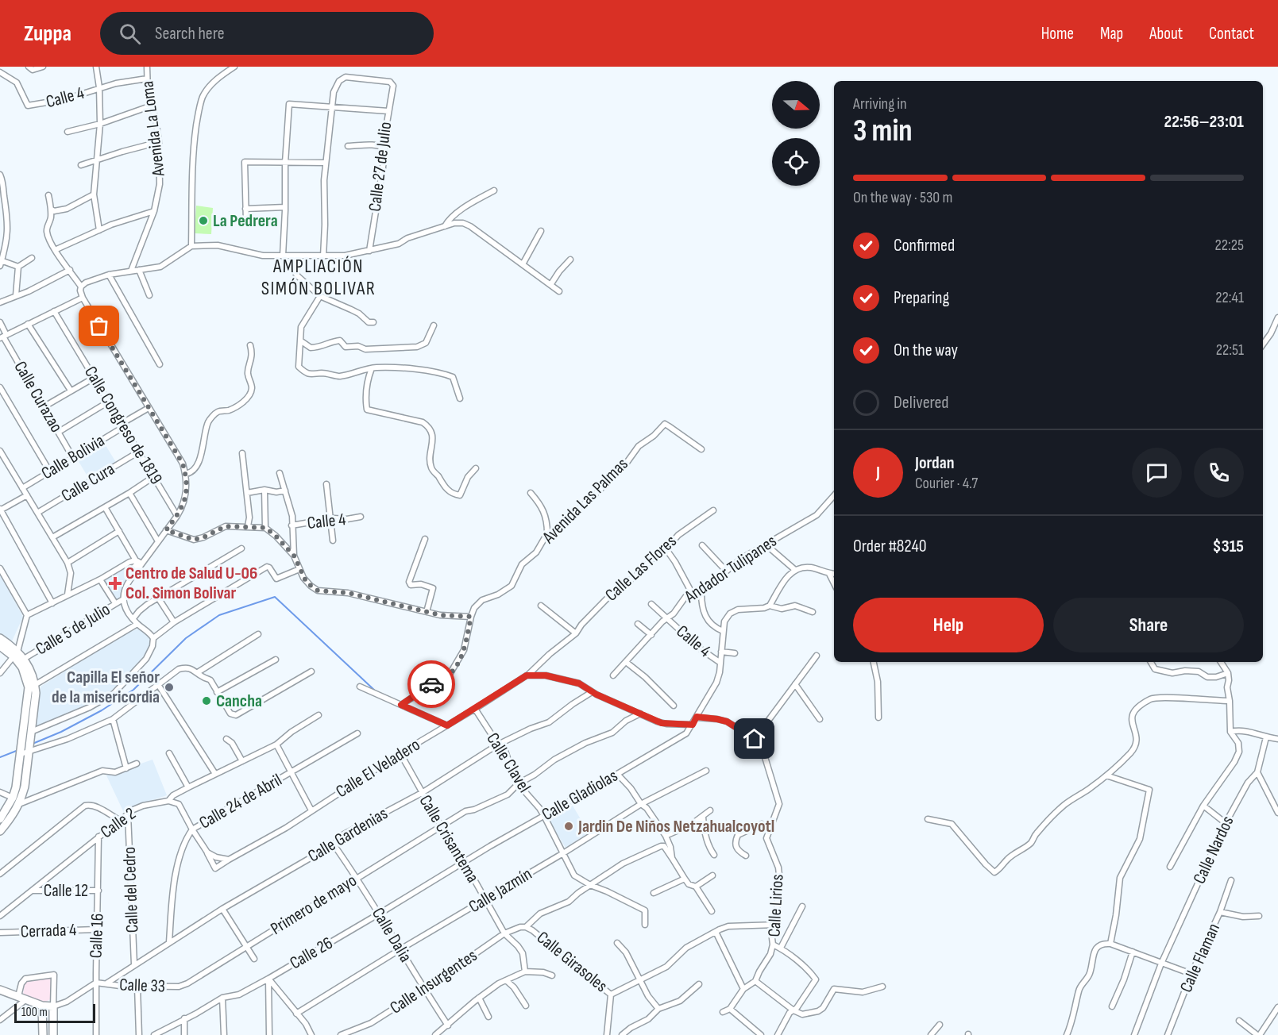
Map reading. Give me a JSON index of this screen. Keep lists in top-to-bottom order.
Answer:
{
  "streets": {
    "street": [
      "Calle 4",
      "Avenida La Loma",
      "Calle 27 de Julio",
      "Calle Curazao",
      "Calle Congreso de 1819",
      "Calle Bolivia",
      "Calle Cura",
      "Avenida Las Palmas",
      "Calle Las Flores",
      "Andador Tulipanes",
      "Calle 5 de Julio",
      "Calle Clavel",
      "Calle El Veladero",
      "Calle Gladiolas",
      "Calle 24 de Abril",
      "Calle 2",
      "Calle Gardenias",
      "Calle Crisantema",
      "Calle Nardos",
      "Calle del Cedro",
      "Calle 12",
      "Calle Jazmín",
      "Primero de mayo",
      "Calle Lirios",
      "Cerrada 4",
      "Calle Dalia",
      "Calle 16",
      "Calle 26",
      "Calle Flaman",
      "Calle Girasoles",
      "Calle Insurgentes",
      "Calle 33"
    ]
  },
  "crossings": [
    ["Calle 4", "Avenida La Loma"],
    ["Calle 4", "Andador Tulipanes"],
    ["Calle Curazao", "Calle Bolivia"],
    ["Calle Congreso de 1819", "Calle Bolivia"],
    ["Calle Congreso de 1819", "Calle Cura"],
    ["Calle Las Flores", "Calle El Veladero"],
    ["Calle Clavel", "Calle El Veladero"],
    ["Calle Clavel", "Calle Gladiolas"],
    ["Calle Clavel", "Calle Gardenias"],
    ["Calle Clavel", "Calle Jazmín"],
    ["Calle El Veladero", "Calle Crisantema"],
    ["Calle Gladiolas", "Calle Crisantema"],
    ["Calle Gladiolas", "Calle 26"],
    ["Calle 24 de Abril", "Calle Gardenias"],
    ["Calle 2", "Calle del Cedro"],
    ["Calle 2", "Calle 12"],
    ["Calle 2", "Calle 16"],
    ["Calle Gardenias", "Calle Crisantema"],
    ["Calle Gardenias", "Calle del Cedro"],
    ["Calle Gardenias", "Calle Dalia"],
    ["Calle Gardenias", "Calle 33"],
    ["Calle Crisantema", "Calle Jazmín"],
    ["Calle Crisantema", "Primero de mayo"],
    ["Calle Crisantema", "Calle 26"],
    ["Calle Crisantema", "Calle Insurgentes"],
    ["Calle 12", "Calle 16"],
    ["Calle Jazmín", "Calle Dalia"],
    ["Primero de mayo", "Calle Dalia"],
    ["Primero de mayo", "Calle 33"],
    ["Cerrada 4", "Calle 16"],
    ["Calle Dalia", "Calle 26"],
    ["Calle Dalia", "Calle Insurgentes"],
    ["Calle 16", "Calle 33"],
    ["Calle Girasoles", "Calle Insurgentes"]
  ],
  "districts": ["AMPLIACIÓN SIMÓN BOLIVAR"],
  "places": {
    "other": [
      "La Pedrera",
      "Capilla El señor de la misericordia",
      "Cancha",
      "Jardin De Niños Netzahualcoyotl"
    ],
    "health": ["Centro de Salud U-06 Col. Simon Bolivar"]
  },
  "scale_bar": "100 m",
  "north": "right",
  "page": {
    "header": "Zuppa",
    "search": "Search here",
    "nav": [
      "Home",
      "Map",
      "About",
      "Contact"
    ],
    "heading": ["3 min", "Arriving in", "22:56–23:01"],
    "panel": [
      "Jordan",
      "Courier · 4.7",
      "Order #8240",
      "$315"
    ],
    "bar": "On the way · 530 m",
    "list": [
      ["Confirmed", "22:25"],
      ["Preparing", "22:41"],
      ["On the way", "22:51"],
      "Delivered"
    ],
    "round": "J",
    "buttons": ["Help", "Share"],
    "scale": "100 m"
  }
}
